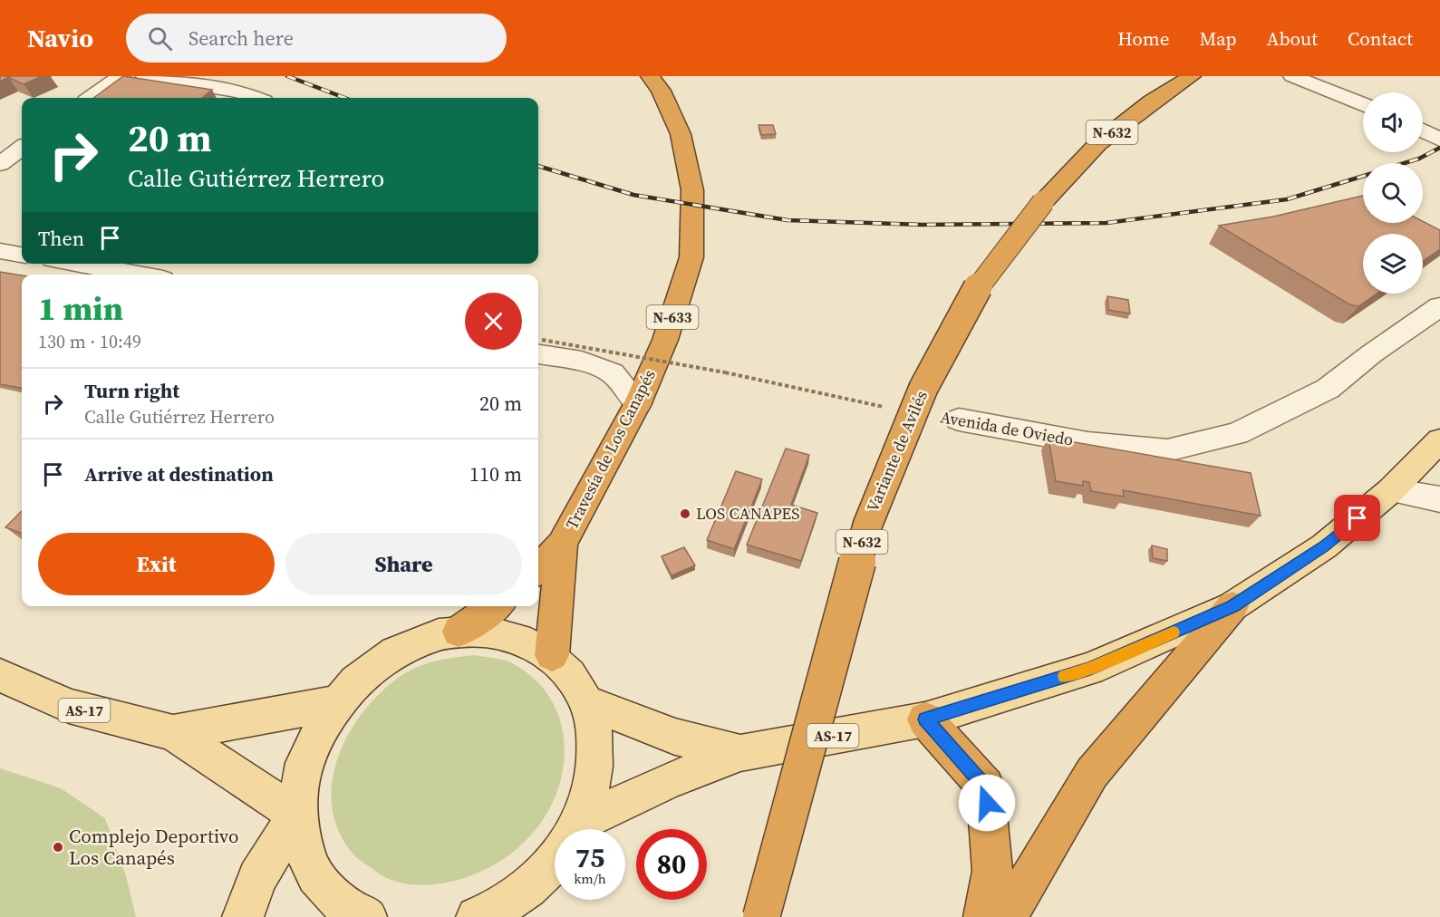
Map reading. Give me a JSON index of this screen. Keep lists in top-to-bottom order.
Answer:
{
  "streets": {
    "highway": [
      "N-632",
      "N-633",
      "Travesía de Los Canapés",
      "Variante de Avilés"
    ],
    "main road": ["AS-17"],
    "street": ["Avenida de Oviedo"]
  },
  "crossings": [
    ["N-633", "Travesía de Los Canapés"],
    ["N-633", "AS-17"]
  ],
  "places": ["LOS CANAPES", "Complejo Deportivo Los Canapés"],
  "page": {
    "header": "Navio",
    "search": "Search here",
    "nav": [
      "Home",
      "Map",
      "About",
      "Contact"
    ],
    "turn": ["20 m", "Calle Gutiérrez Herrero"],
    "then": "Then",
    "heading": ["1 min", "130 m · 10:49"],
    "list": [
      {
        "name": "Turn right",
        "note": "Calle Gutiérrez Herrero",
        "value": "20 m"
      },
      {
        "name": "Arrive at destination",
        "value": "110 m"
      }
    ],
    "buttons": ["Exit", "Share"],
    "speed": "75 km/h",
    "limit": "80"
  }
}
